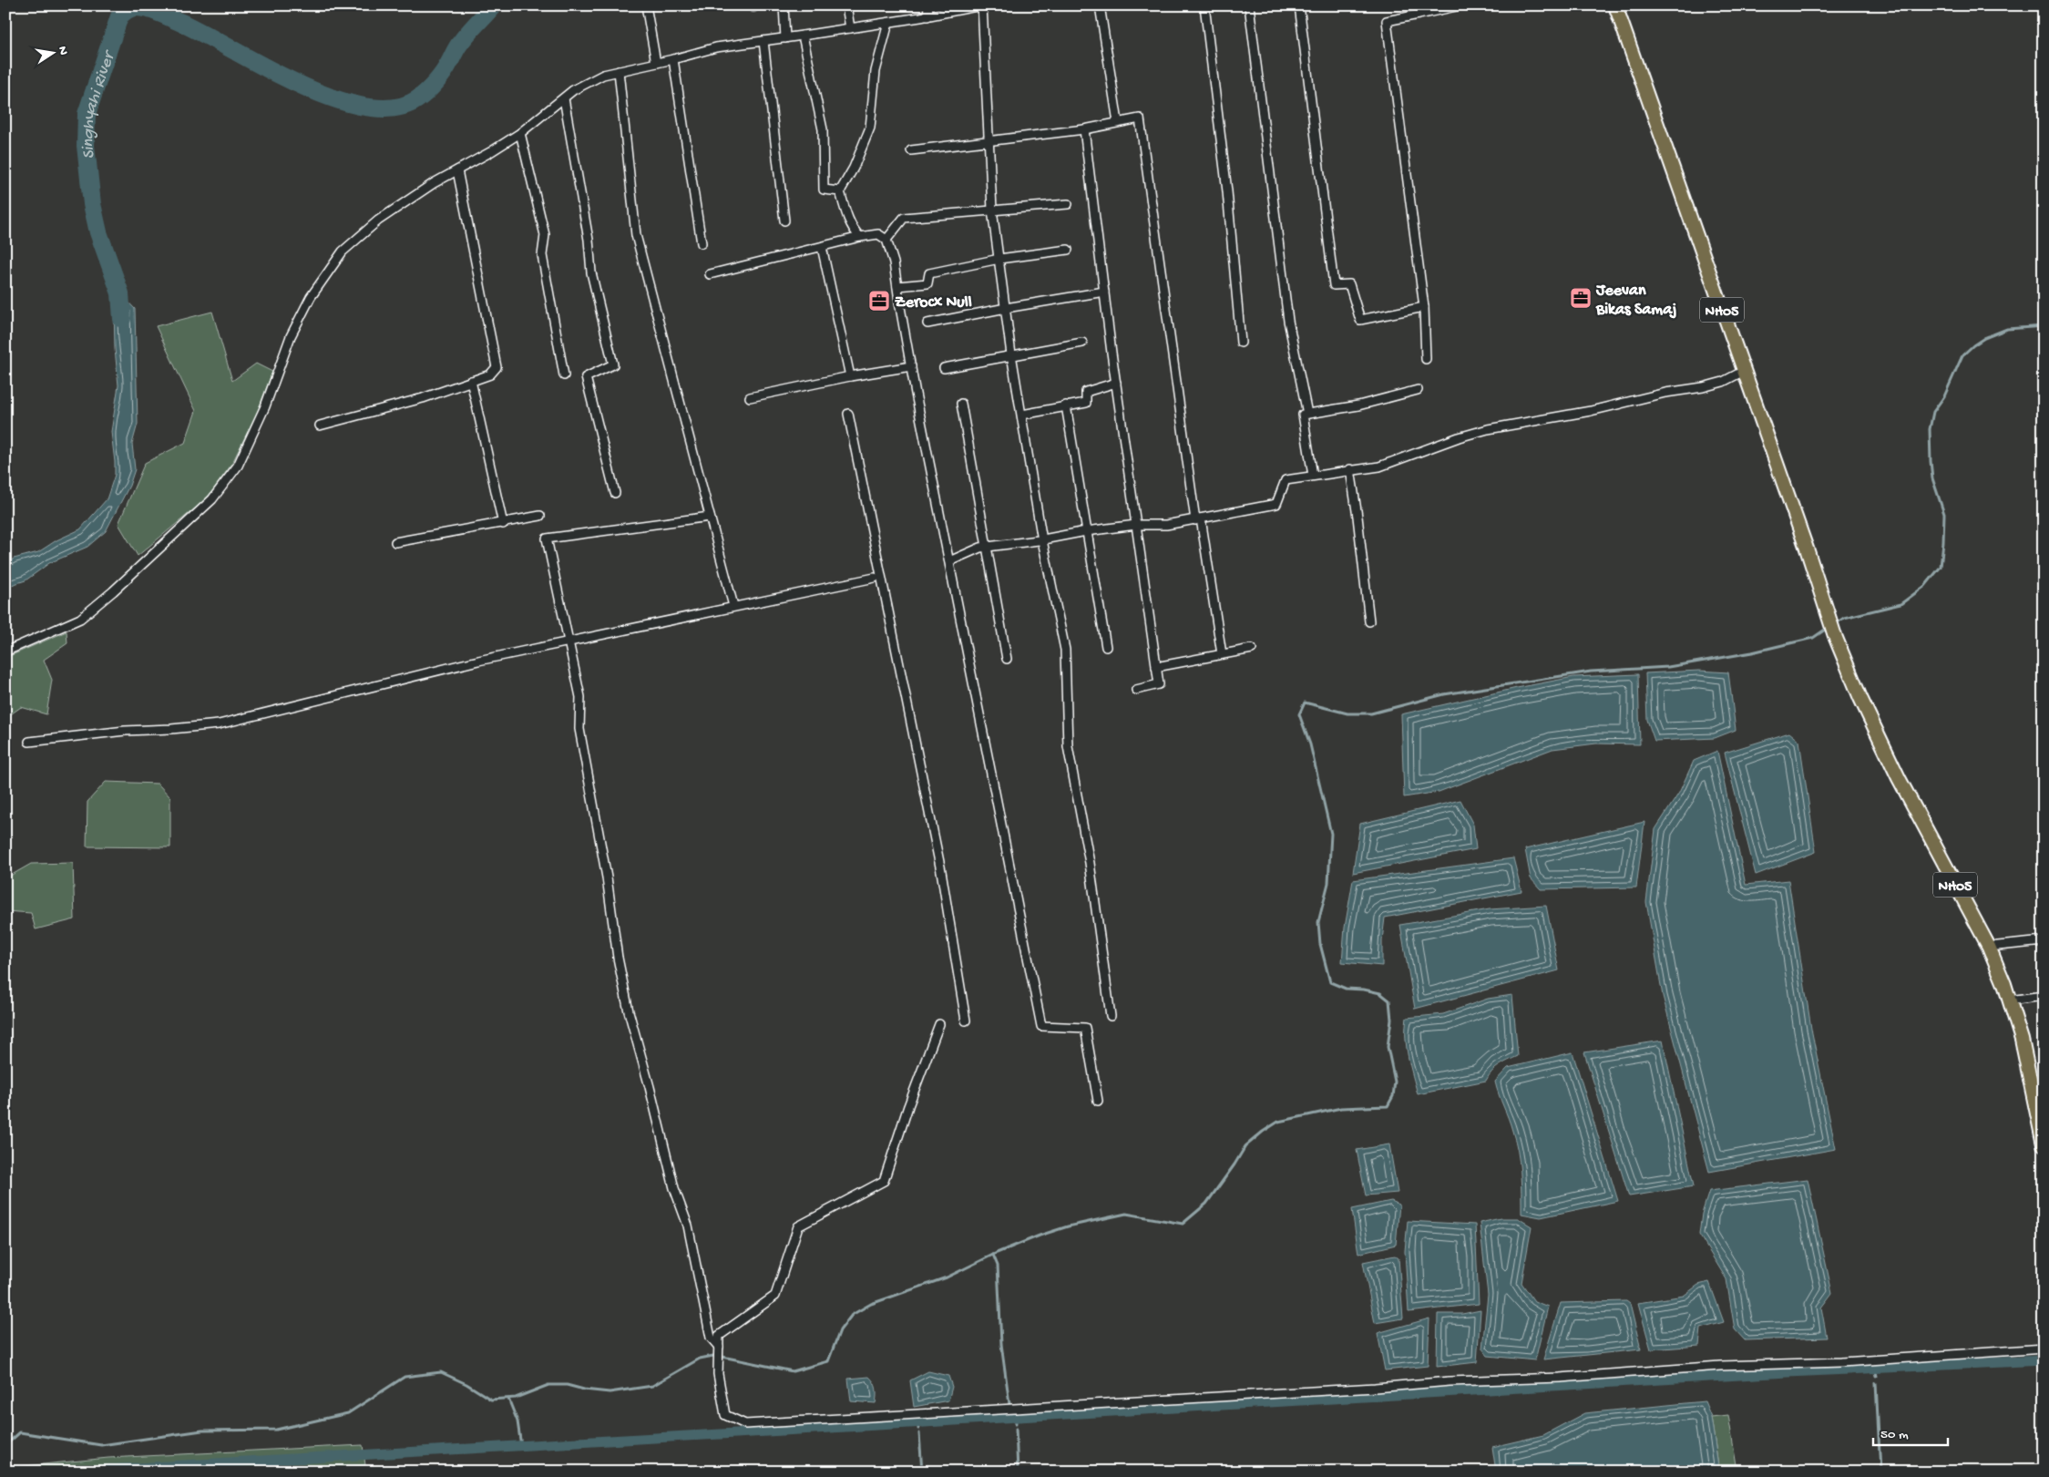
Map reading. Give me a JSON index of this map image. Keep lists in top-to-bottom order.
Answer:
{
  "streets": {
    "main road": ["NH05"]
  },
  "water": ["Singhyahi River"],
  "places": {
    "office": ["Jeevan Bikas Samaj", "Zerocx Null"]
  },
  "scale_bar": "50 m",
  "north": "right"
}
